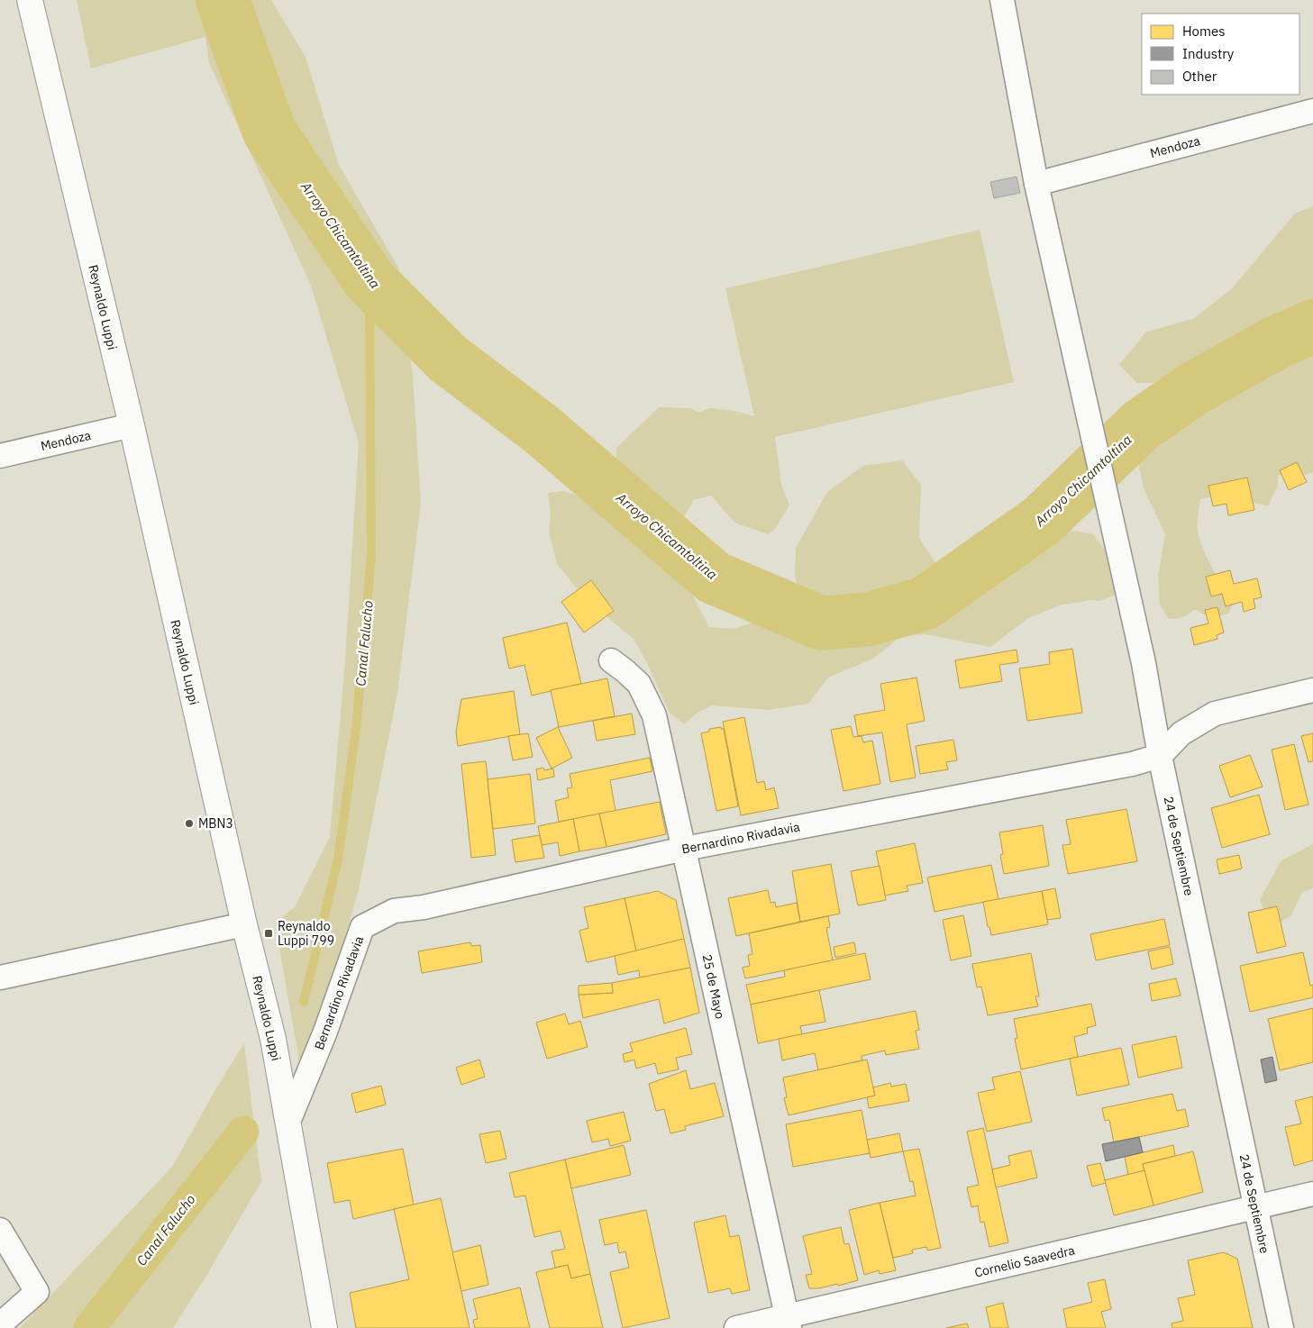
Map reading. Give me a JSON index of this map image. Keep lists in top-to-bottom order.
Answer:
{
  "streets": {
    "street": [
      "Mendoza",
      "Reynaldo Luppi",
      "Bernardino Rivadavia",
      "24 de Septiembre",
      "25 de Mayo",
      "Cornelio Saavedra"
    ]
  },
  "crossings": [
    ["Mendoza", "Reynaldo Luppi"],
    ["Mendoza", "24 de Septiembre"],
    ["Reynaldo Luppi", "Bernardino Rivadavia"],
    ["Bernardino Rivadavia", "24 de Septiembre"],
    ["Bernardino Rivadavia", "25 de Mayo"],
    ["24 de Septiembre", "Cornelio Saavedra"],
    ["25 de Mayo", "Cornelio Saavedra"]
  ],
  "water": ["Arroyo Chicamtoltina", "Canal Falucho"],
  "places": {
    "other": ["MBN3"],
    "transit": ["Reynaldo Luppi 799"]
  },
  "legend": ["Homes", "Industry", "Other"]
}
